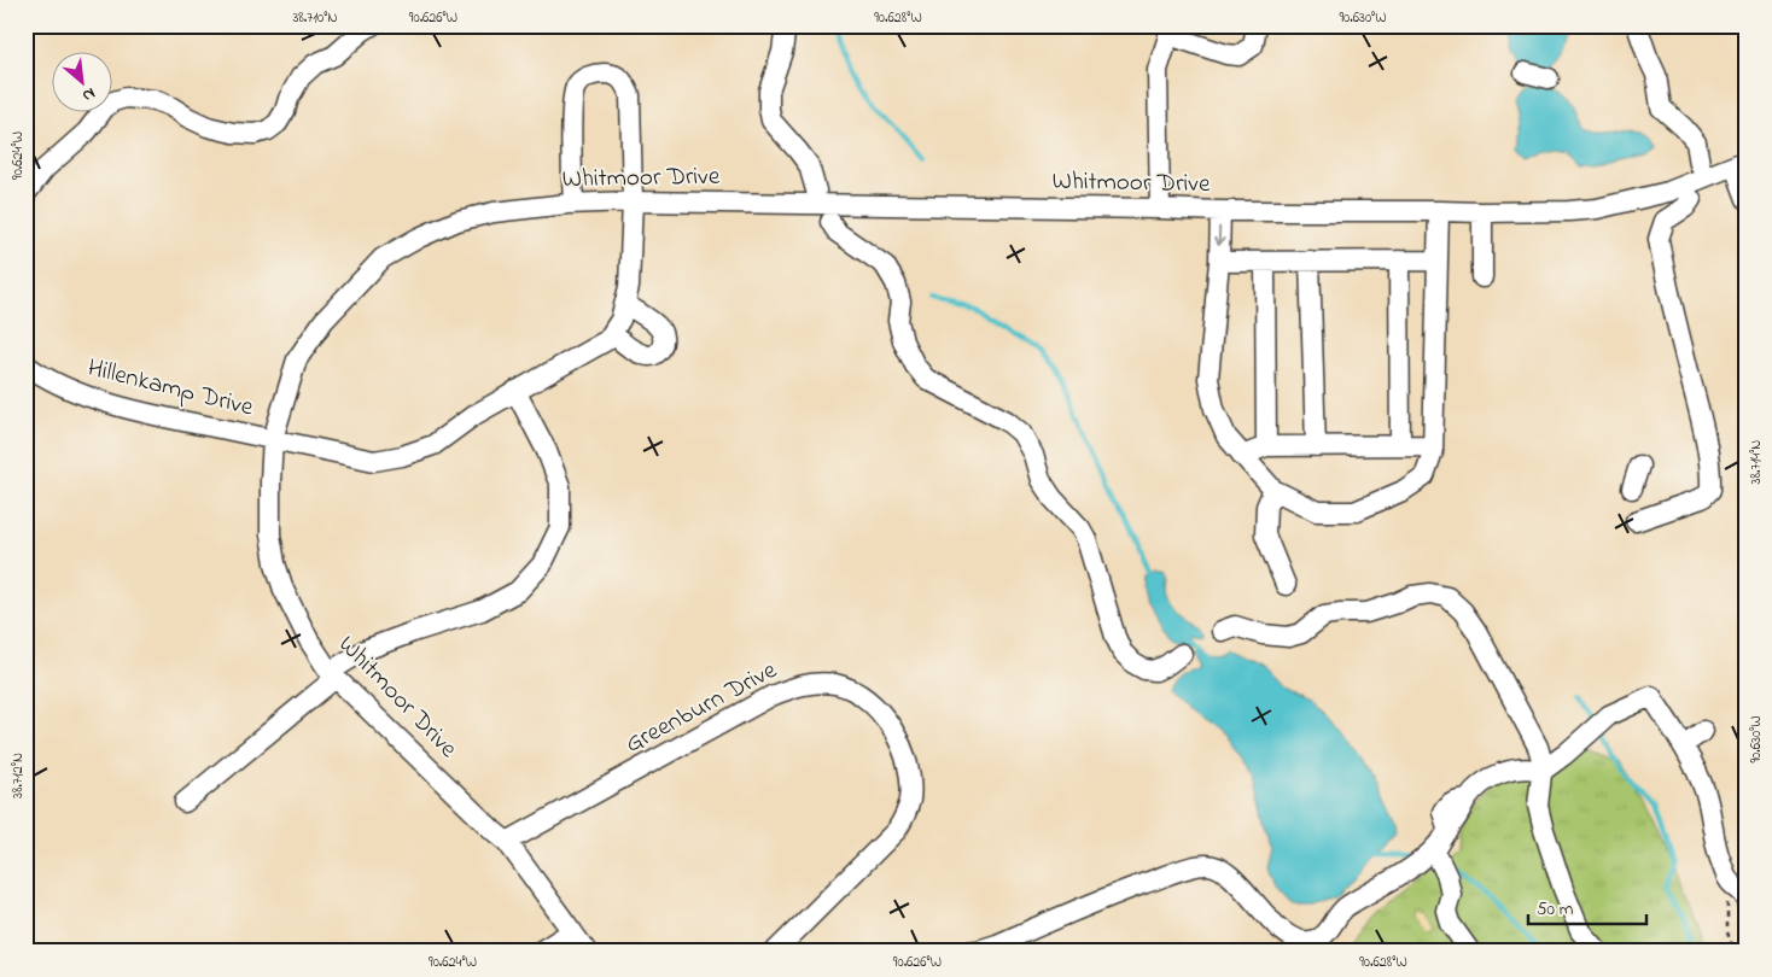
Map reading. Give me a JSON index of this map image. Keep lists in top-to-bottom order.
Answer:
{
  "streets": {
    "street": ["Whitmoor Drive", "Hillenkamp Drive", "Greenburn Drive"]
  },
  "crossings": [
    ["Whitmoor Drive", "Hillenkamp Drive"],
    ["Whitmoor Drive", "Greenburn Drive"]
  ],
  "scale_bar": "50 m",
  "north": "bottom right",
  "coordinates": [
    "38.710°N",
    "90.626°W",
    "90.628°W",
    "90.630°W",
    "90.624°W",
    "38.714°N",
    "38.712°N"
  ]
}
